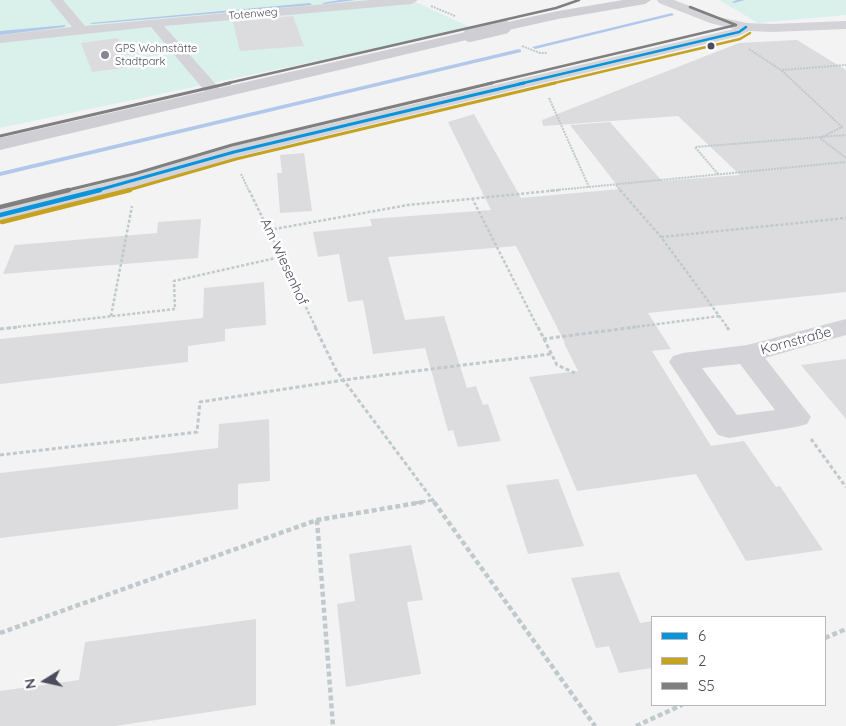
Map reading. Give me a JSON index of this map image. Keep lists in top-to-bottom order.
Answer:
{
  "streets": {
    "street": ["Totenweg", "Kornstraße"],
    "path": ["Am Wiesenhof"]
  },
  "places": ["GPS Wohnstätte Stadtpark"],
  "lines": ["transit line S5", "transit line 6", "transit line 2"],
  "legend": ["6", "2", "S5"],
  "north": "left"
}
